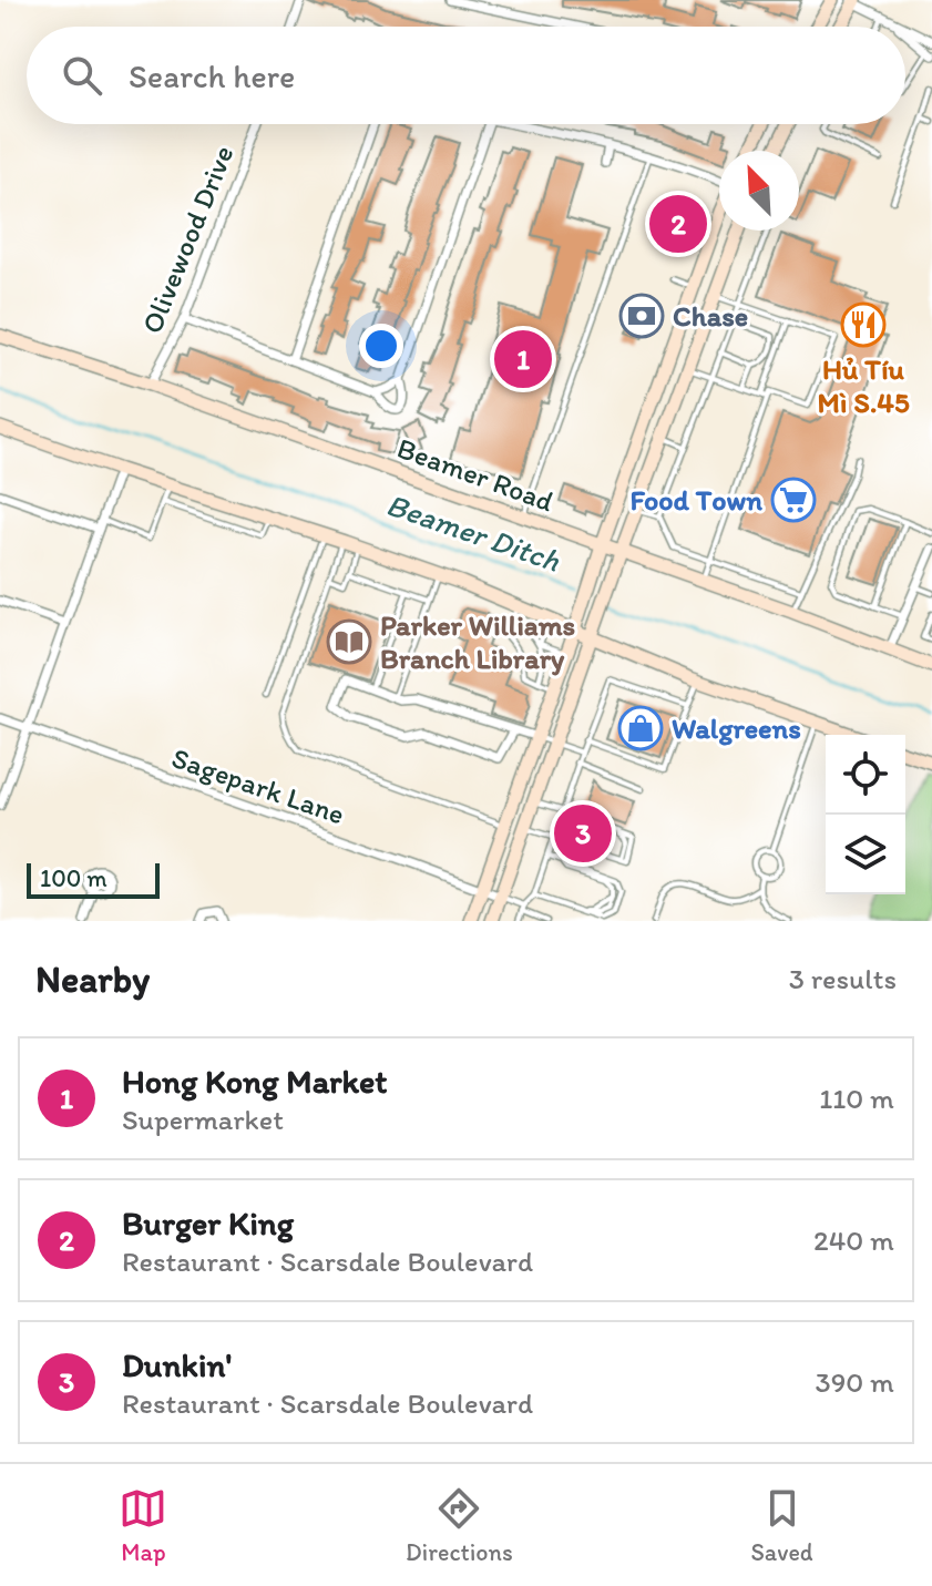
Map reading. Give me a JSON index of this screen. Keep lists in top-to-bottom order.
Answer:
{
  "streets": {
    "main road": ["Beamer Road"],
    "street": ["Olivewood Drive", "Sagepark Lane"]
  },
  "crossings": [
    ["Olivewood Drive", "Beamer Road"]
  ],
  "water": ["Beamer Ditch"],
  "places": {
    "bank": ["Chase"],
    "restaurant": ["Hủ Tíu Mì S.45"],
    "supermarket": ["Food Town"],
    "library": ["Parker Williams Branch Library"],
    "shop": ["Walgreens"]
  },
  "scale_bar": "100 m",
  "north": "top left",
  "page": {
    "search": "Search here",
    "pins": ["2", "1", "3"],
    "scale": "100 m",
    "heading": ["Nearby", "3 results"],
    "list": [
      {
        "mark": "1",
        "name": "Hong Kong Market",
        "note": "Supermarket",
        "value": "110 m"
      },
      {
        "mark": "2",
        "name": "Burger King",
        "note": "Restaurant · Scarsdale Boulevard",
        "value": "240 m"
      },
      {
        "mark": "3",
        "name": "Dunkin'",
        "note": "Restaurant · Scarsdale Boulevard",
        "value": "390 m"
      }
    ],
    "nav": ["Map", "Directions", "Saved"]
  }
}
